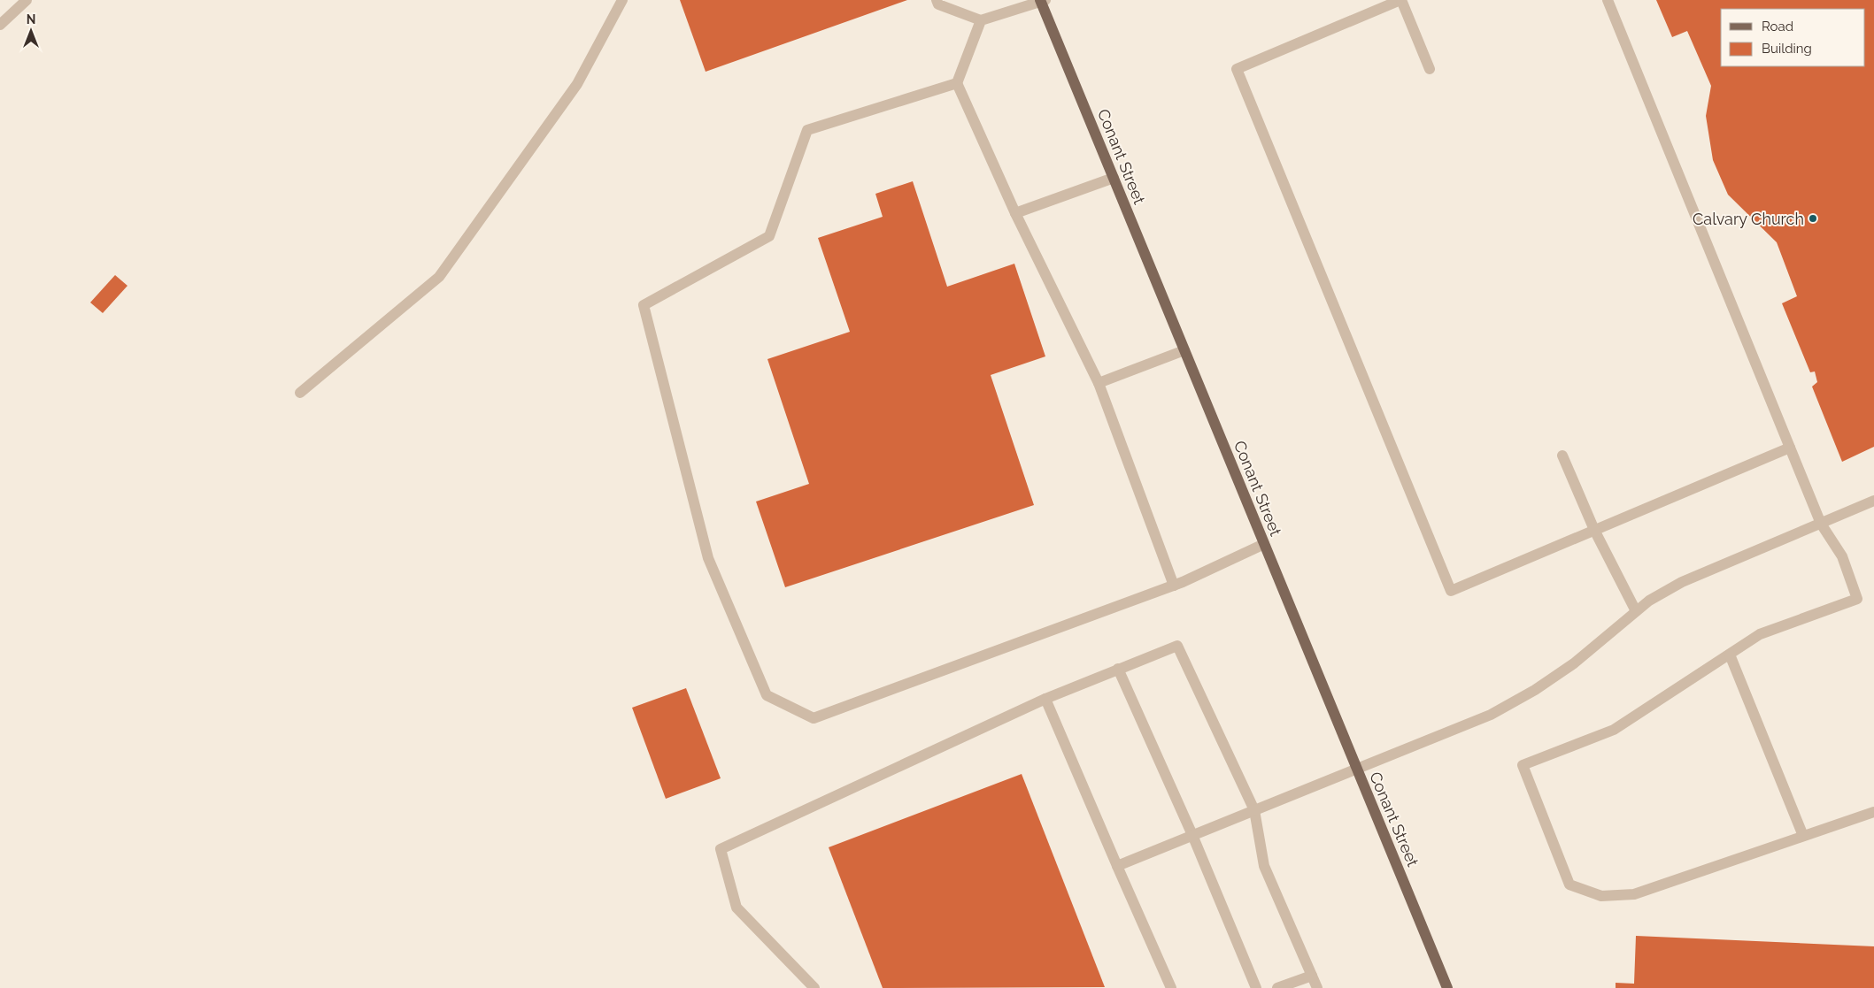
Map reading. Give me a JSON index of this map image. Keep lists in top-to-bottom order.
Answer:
{
  "streets": {
    "main road": ["Conant Street"]
  },
  "places": ["Calvary Church"],
  "legend": ["Road", "Building"],
  "north": "top"
}
